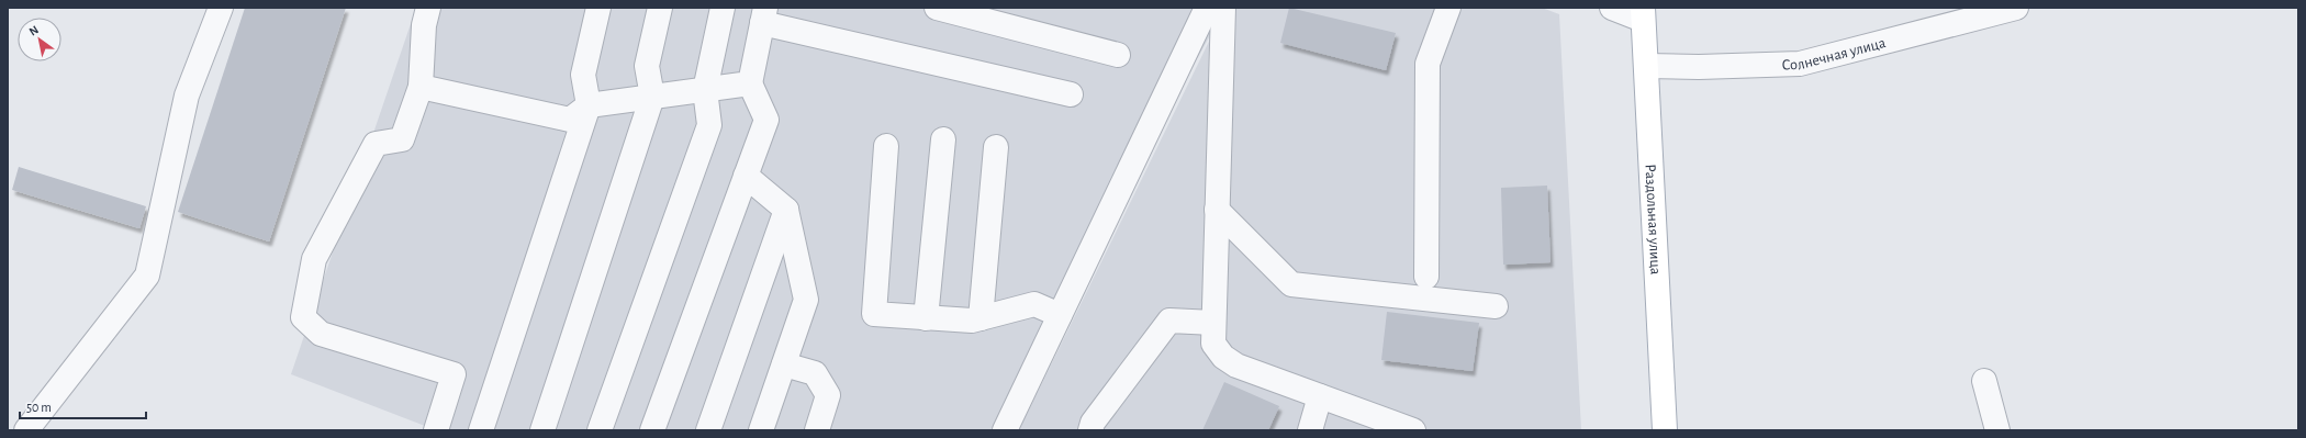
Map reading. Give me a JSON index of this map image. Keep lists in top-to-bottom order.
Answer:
{
  "streets": {
    "main road": ["Раздольная улица"],
    "street": ["Солнечная улица"]
  },
  "crossings": [
    ["Солнечная улица", "Раздольная улица"]
  ],
  "scale_bar": "50 m",
  "north": "top left"
}
